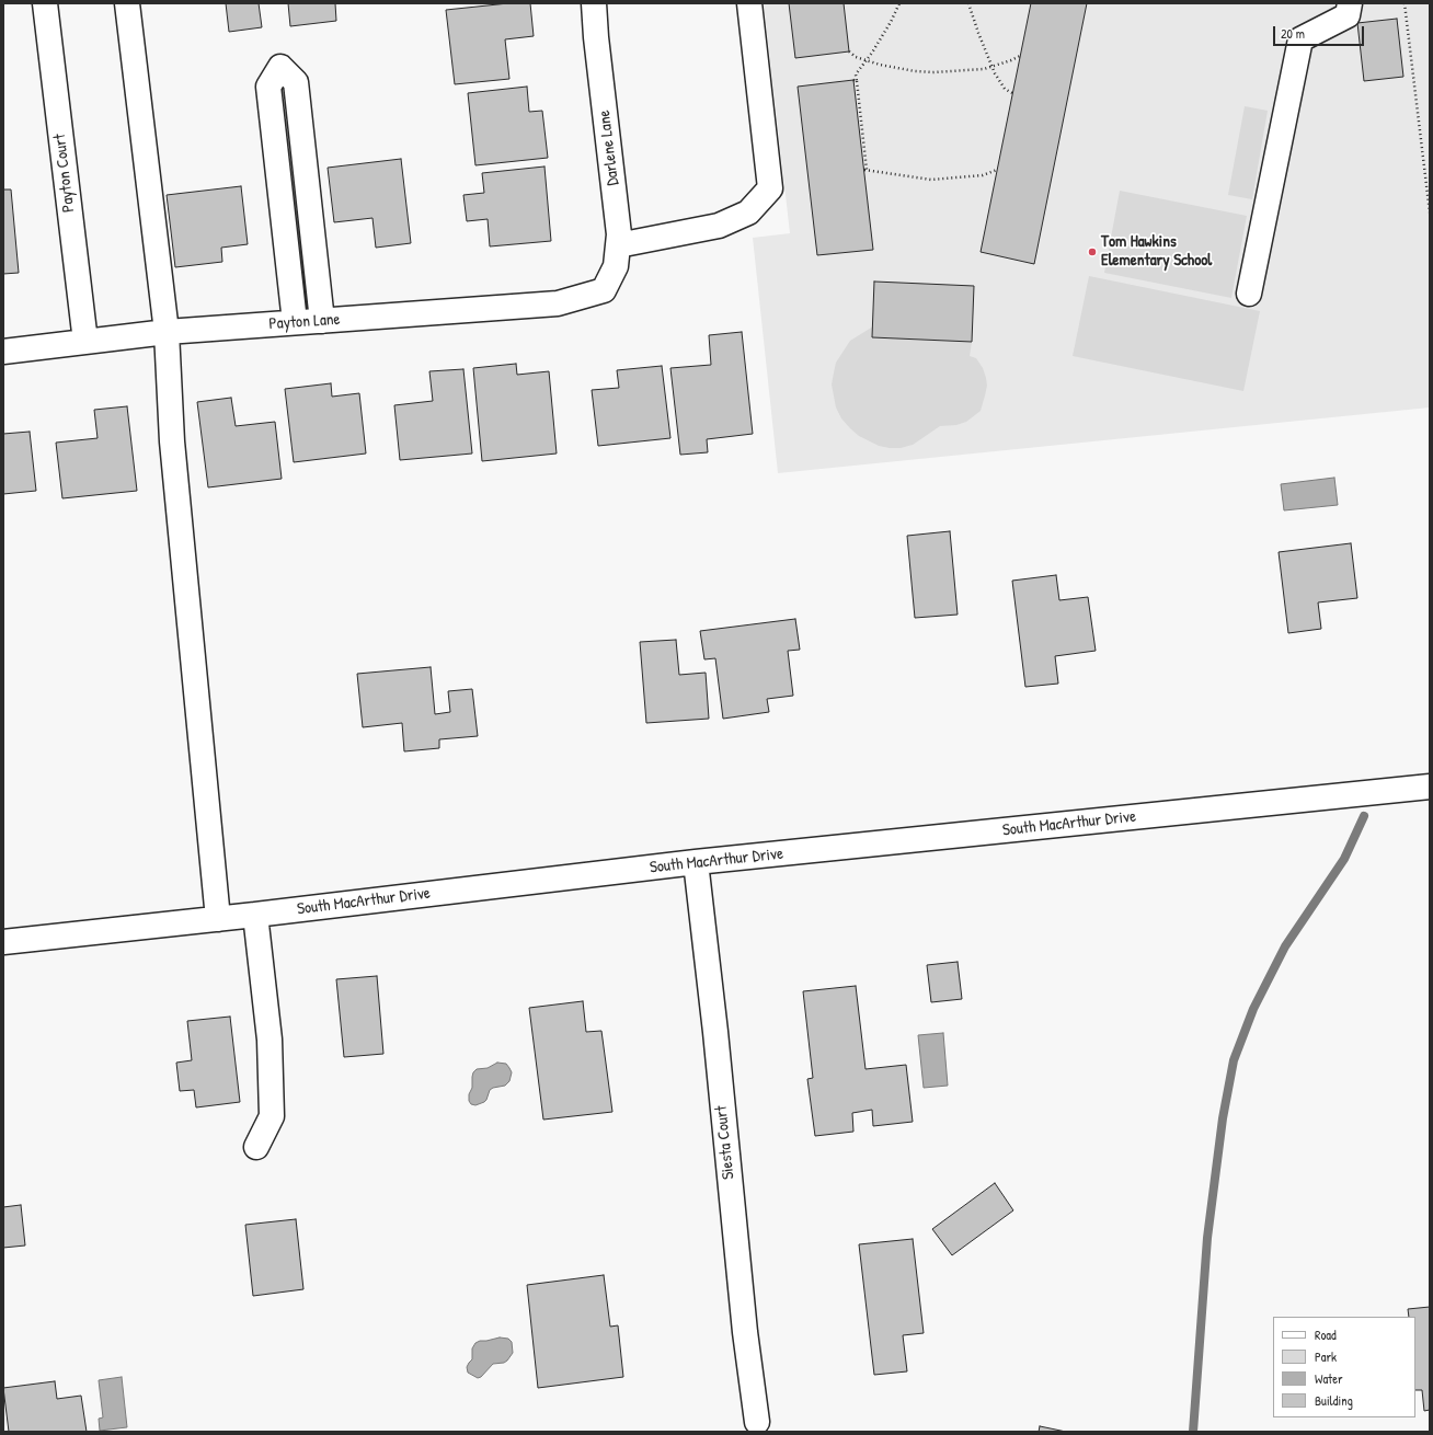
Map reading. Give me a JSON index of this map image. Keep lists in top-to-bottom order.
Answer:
{
  "streets": {
    "street": [
      "Darlene Lane",
      "Payton Court",
      "Payton Lane",
      "South MacArthur Drive",
      "Siesta Court"
    ]
  },
  "crossings": [
    ["Darlene Lane", "Payton Lane"],
    ["Payton Court", "Payton Lane"],
    ["South MacArthur Drive", "Siesta Court"]
  ],
  "places": ["Tom Hawkins Elementary School"],
  "legend": [
    "Road",
    "Park",
    "Water",
    "Building"
  ],
  "scale_bar": "20 m"
}
